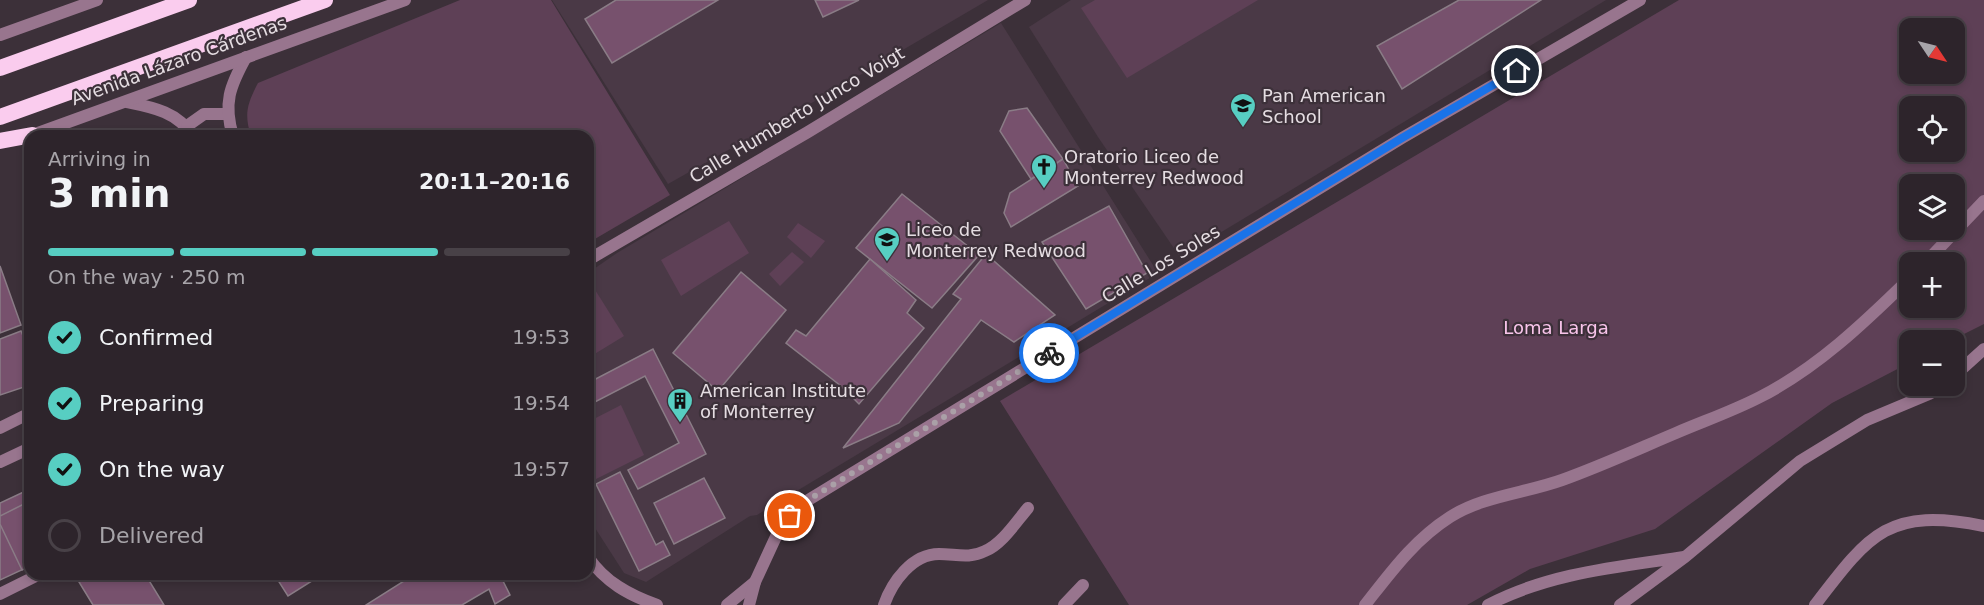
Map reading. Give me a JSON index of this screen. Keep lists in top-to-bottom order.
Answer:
{
  "streets": {
    "highway": ["Avenida Lázaro Cárdenas"],
    "street": ["Calle Humberto Junco Voigt", "Calle Los Soles"]
  },
  "parks": ["Loma Larga"],
  "places": {
    "school or university": ["Pan American School", "Liceo de Monterrey Redwood"],
    "church": ["Oratorio Liceo de Monterrey Redwood"],
    "building": ["American Institute of Monterrey"]
  },
  "north": "bottom right",
  "page": {
    "map_buttons": ["+", "−"],
    "heading": ["3 min", "Arriving in", "20:11–20:16"],
    "bar": "On the way · 250 m",
    "list": [
      ["Confirmed", "19:53"],
      ["Preparing", "19:54"],
      ["On the way", "19:57"],
      "Delivered"
    ]
  }
}
